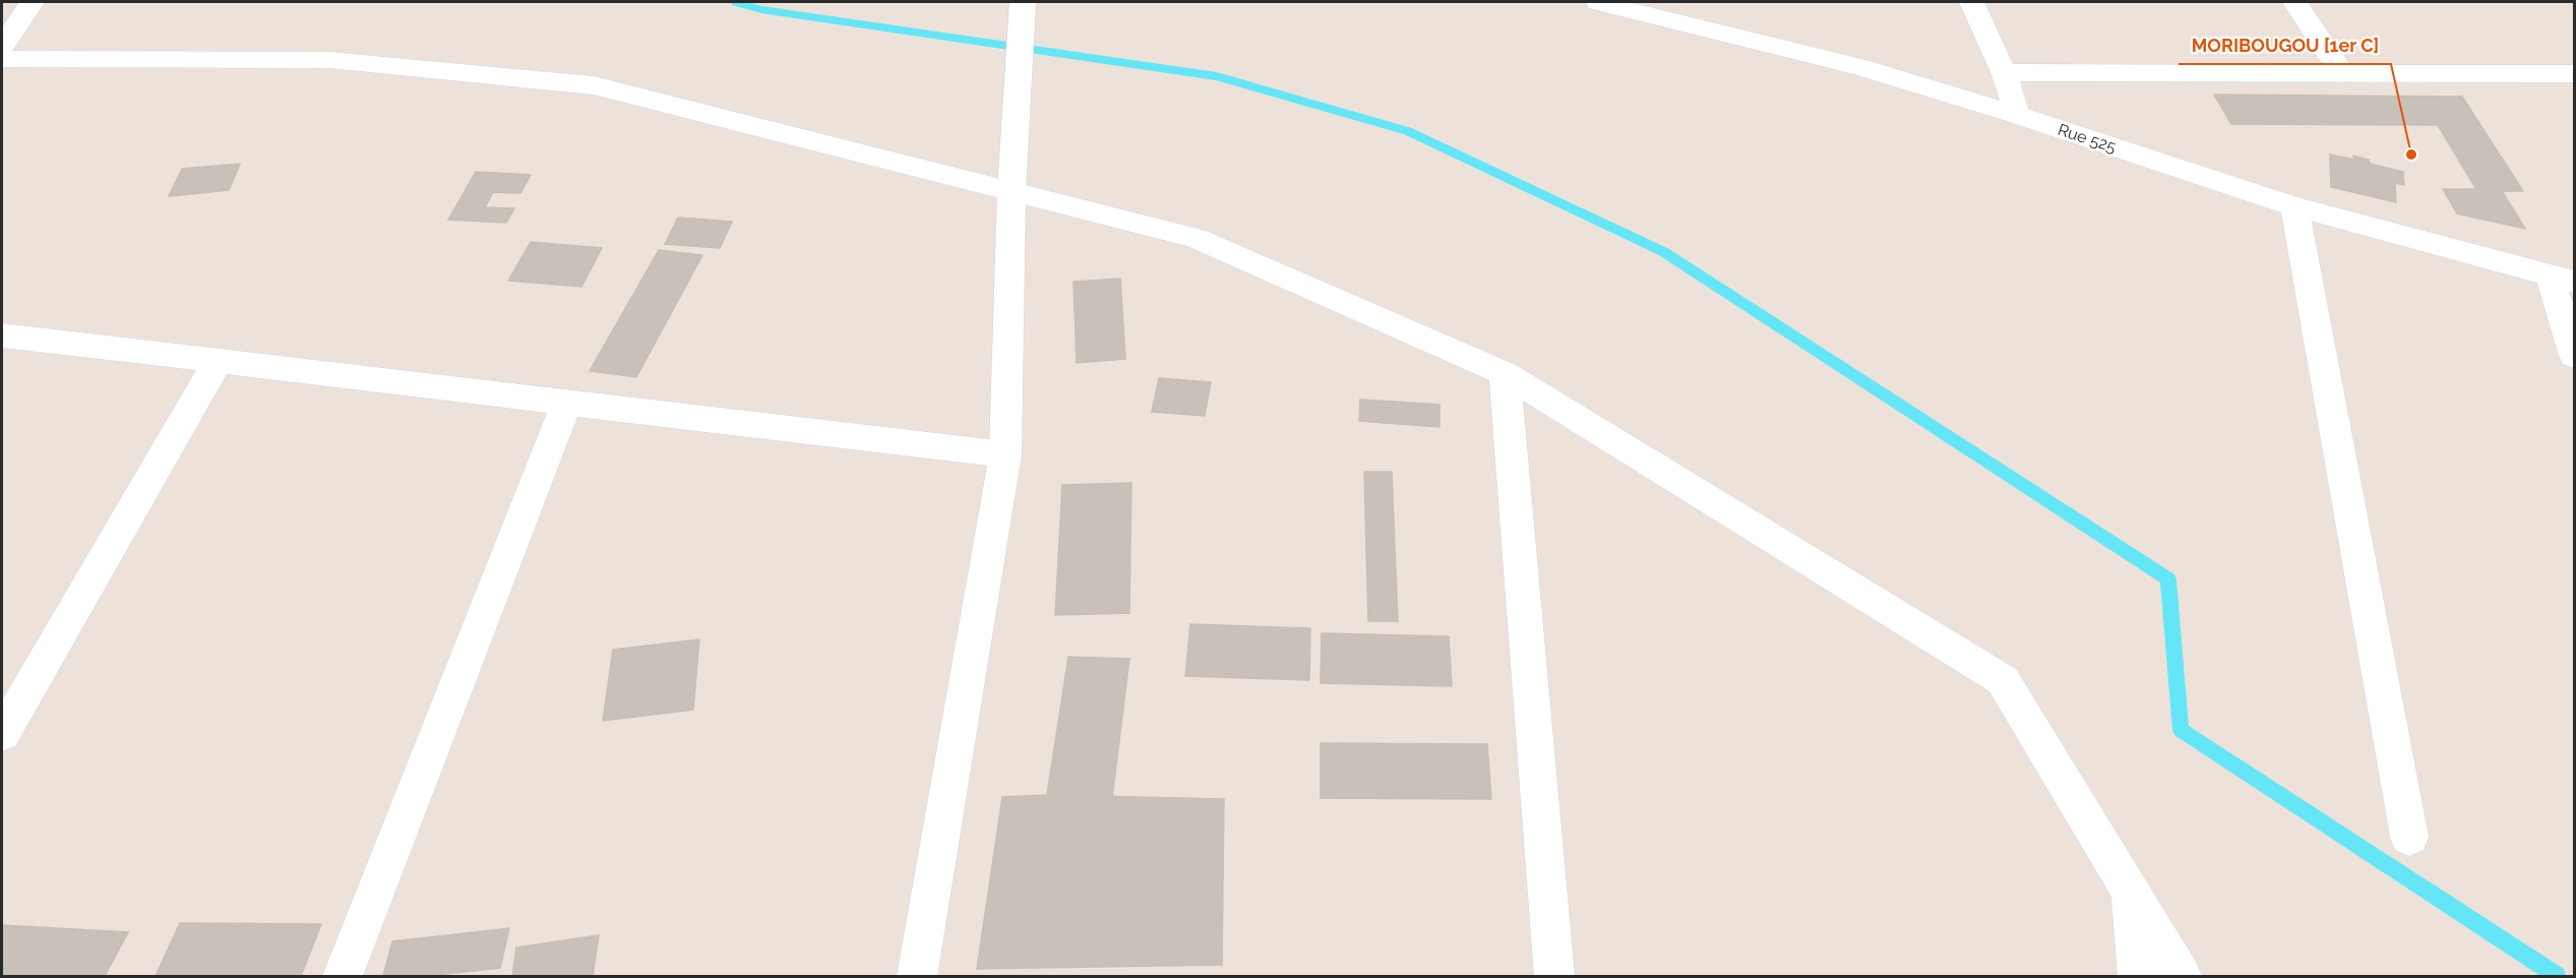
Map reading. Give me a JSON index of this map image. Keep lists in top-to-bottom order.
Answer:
{
  "streets": {
    "street": ["Rue 525"]
  },
  "places": ["MORIBOUGOU [1er C]"]
}
